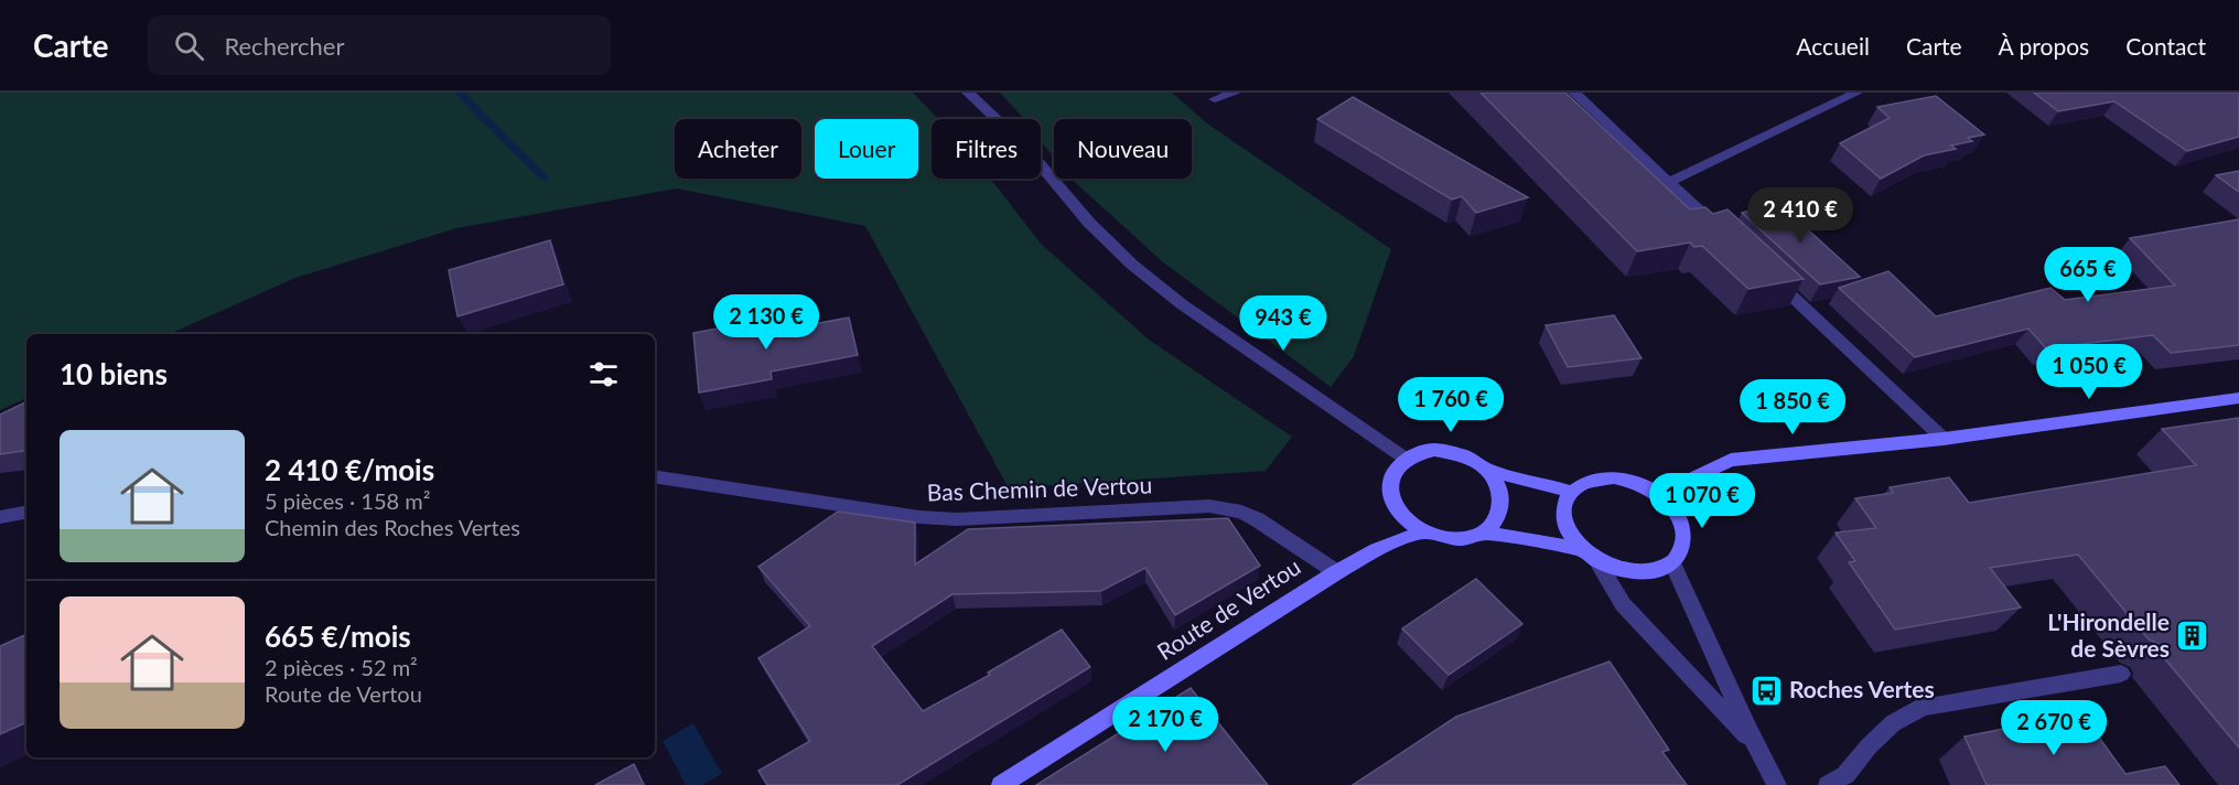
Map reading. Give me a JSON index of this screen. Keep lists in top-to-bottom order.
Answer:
{
  "streets": {
    "main road": ["Route de Vertou"],
    "street": ["Bas Chemin de Vertou"]
  },
  "crossings": [
    ["Bas Chemin de Vertou", "Route de Vertou"]
  ],
  "places": {
    "building": ["L'Hirondelle de Sèvres"],
    "bus stop": ["Roches Vertes"]
  },
  "page": {
    "header": "Carte",
    "search": "Rechercher",
    "nav": [
      "Accueil",
      "Carte",
      "À propos",
      "Contact"
    ],
    "chip": [
      "Acheter",
      "Louer",
      "Filtres",
      "Nouveau"
    ],
    "price": [
      "2 410 €",
      "665 €",
      "2 130 €",
      "943 €",
      "1 050 €",
      "1 760 €",
      "1 850 €",
      "1 070 €",
      "2 170 €",
      "2 670 €"
    ],
    "heading": "10 biens",
    "list": [
      {
        "name": "2 410 €/mois",
        "note": "5 pièces · 158 m² · Chemin des Roches Vertes"
      },
      {
        "name": "665 €/mois",
        "note": "2 pièces · 52 m² · Route de Vertou"
      }
    ]
  }
}
